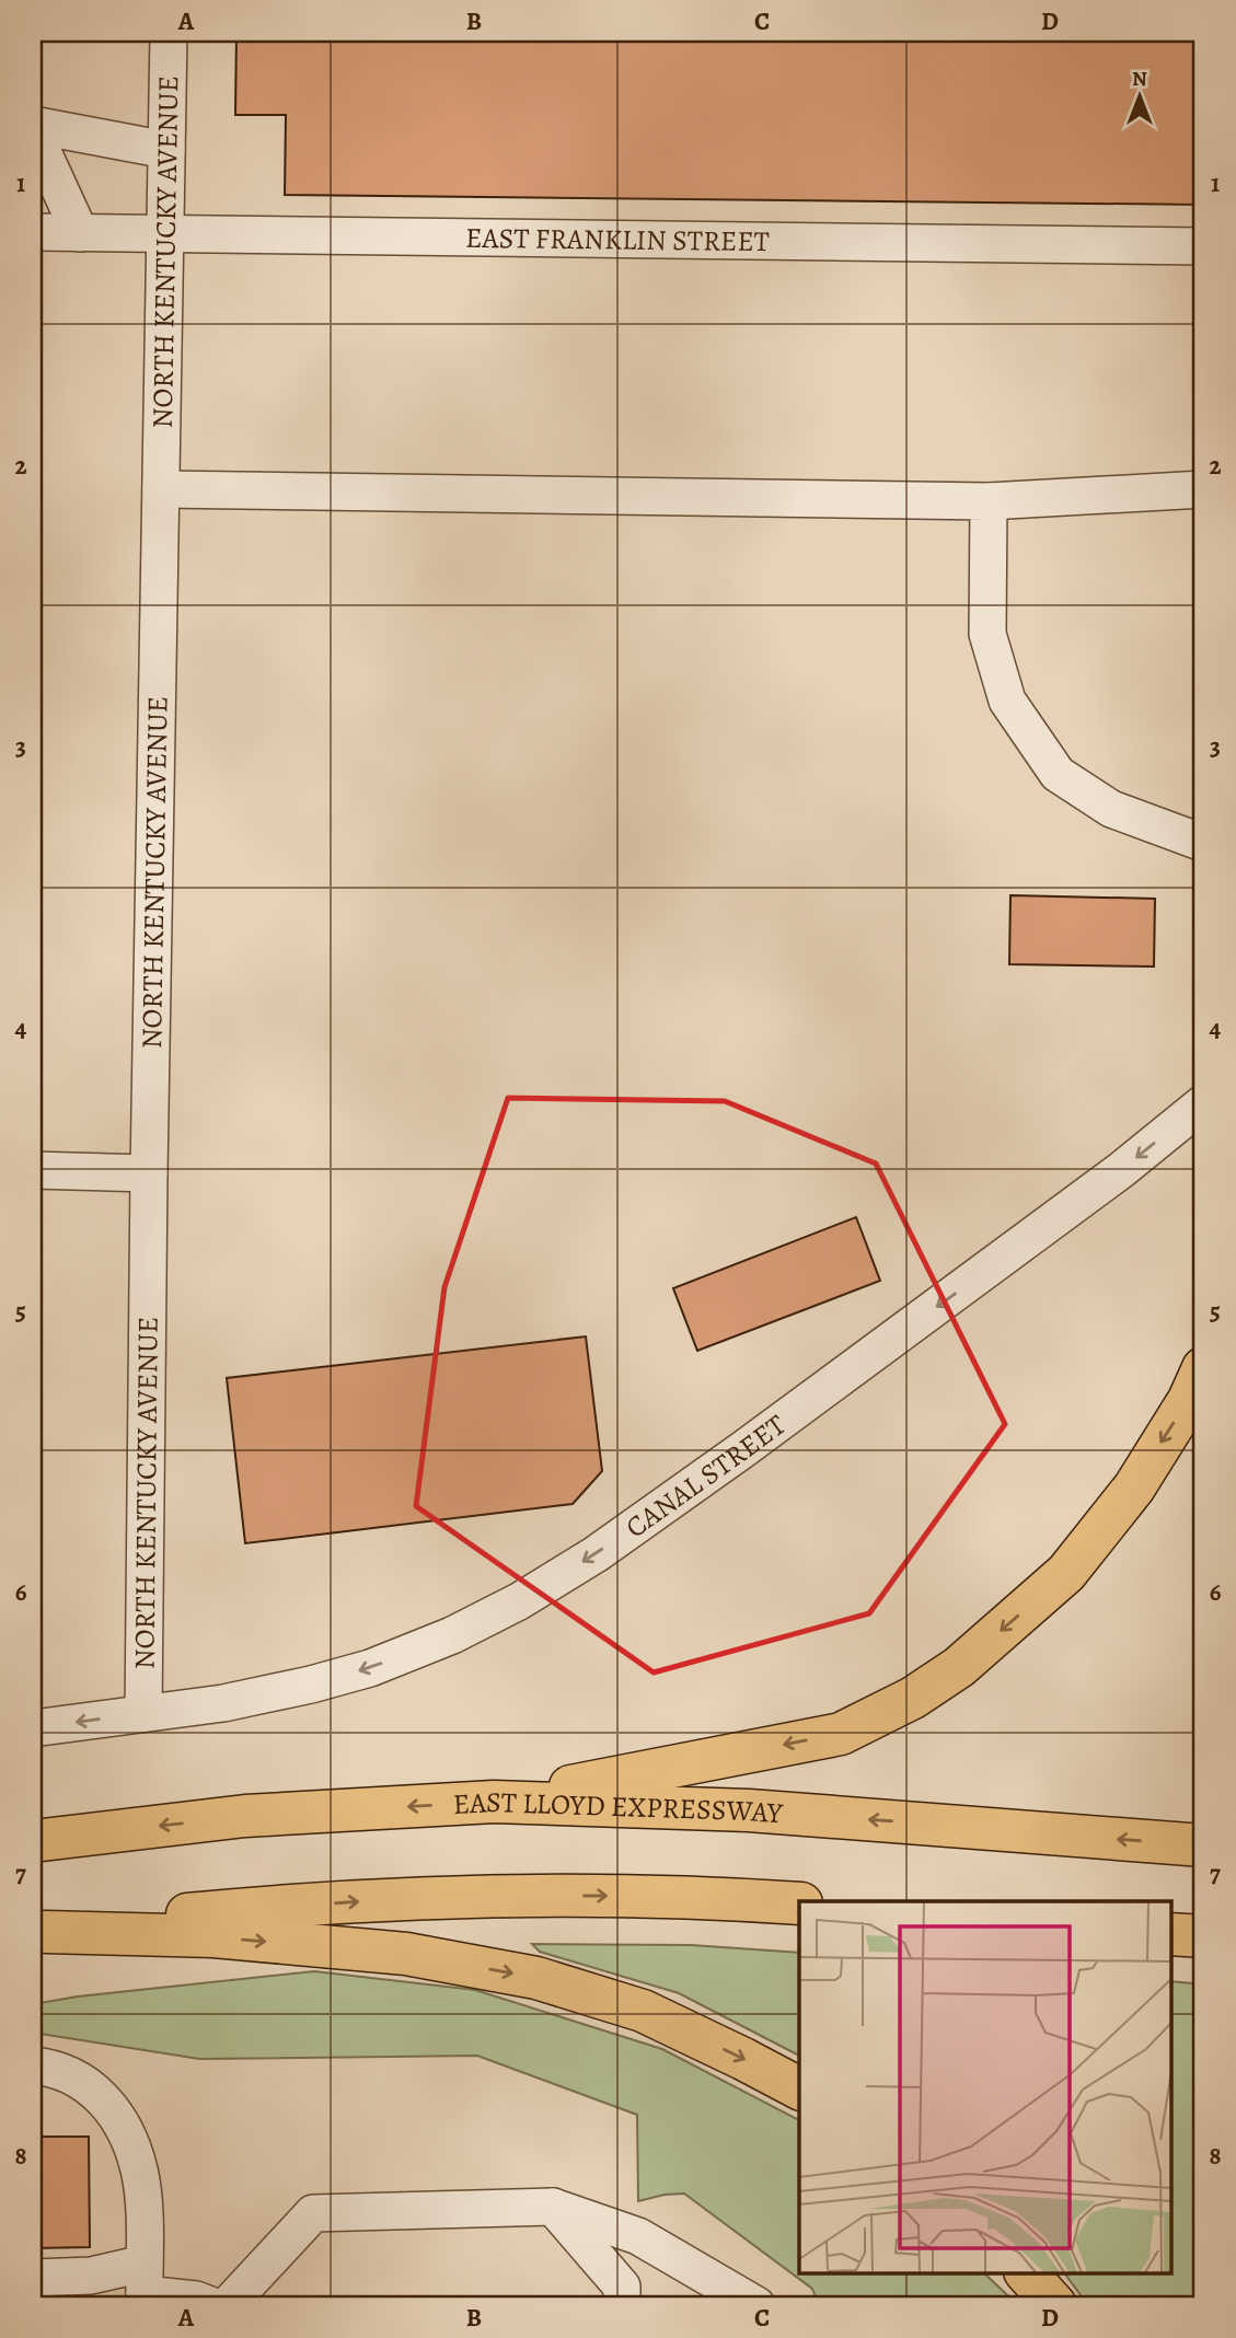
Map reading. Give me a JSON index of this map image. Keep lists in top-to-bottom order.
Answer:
{
  "streets": {
    "highway": ["EAST LLOYD EXPRESSWAY"],
    "street": ["EAST FRANKLIN STREET", "NORTH KENTUCKY AVENUE", "CANAL STREET"]
  },
  "crossings": [
    ["EAST FRANKLIN STREET", "NORTH KENTUCKY AVENUE"],
    ["NORTH KENTUCKY AVENUE", "CANAL STREET"]
  ],
  "one_way": ["CANAL STREET"],
  "north": "top",
  "grid": {
    "columns": [
      "A",
      "B",
      "C",
      "D"
    ],
    "rows": [
      "1",
      "2",
      "3",
      "4",
      "5",
      "6",
      "7",
      "8"
    ]
  }
}
